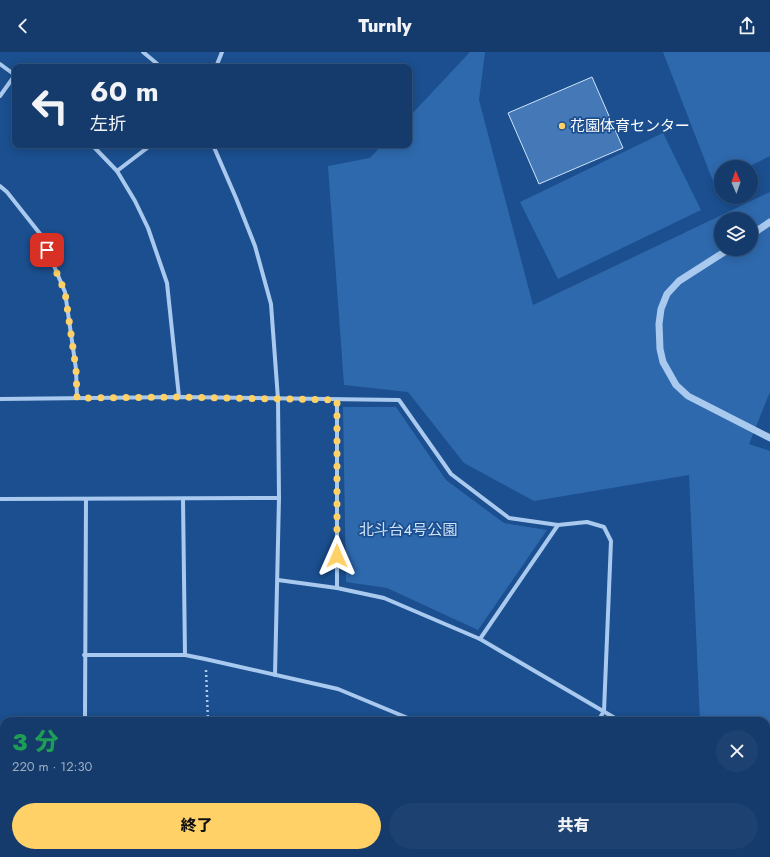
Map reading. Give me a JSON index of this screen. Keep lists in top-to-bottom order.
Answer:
{
  "parks": ["北斗台４号公園"],
  "places": ["花園体育センター"],
  "north": "top",
  "page": {
    "header": "Turnly",
    "turn": ["60 m", "左折"],
    "heading": ["3 分", "220 m · 12:30"],
    "buttons": ["終了", "共有"]
  }
}
